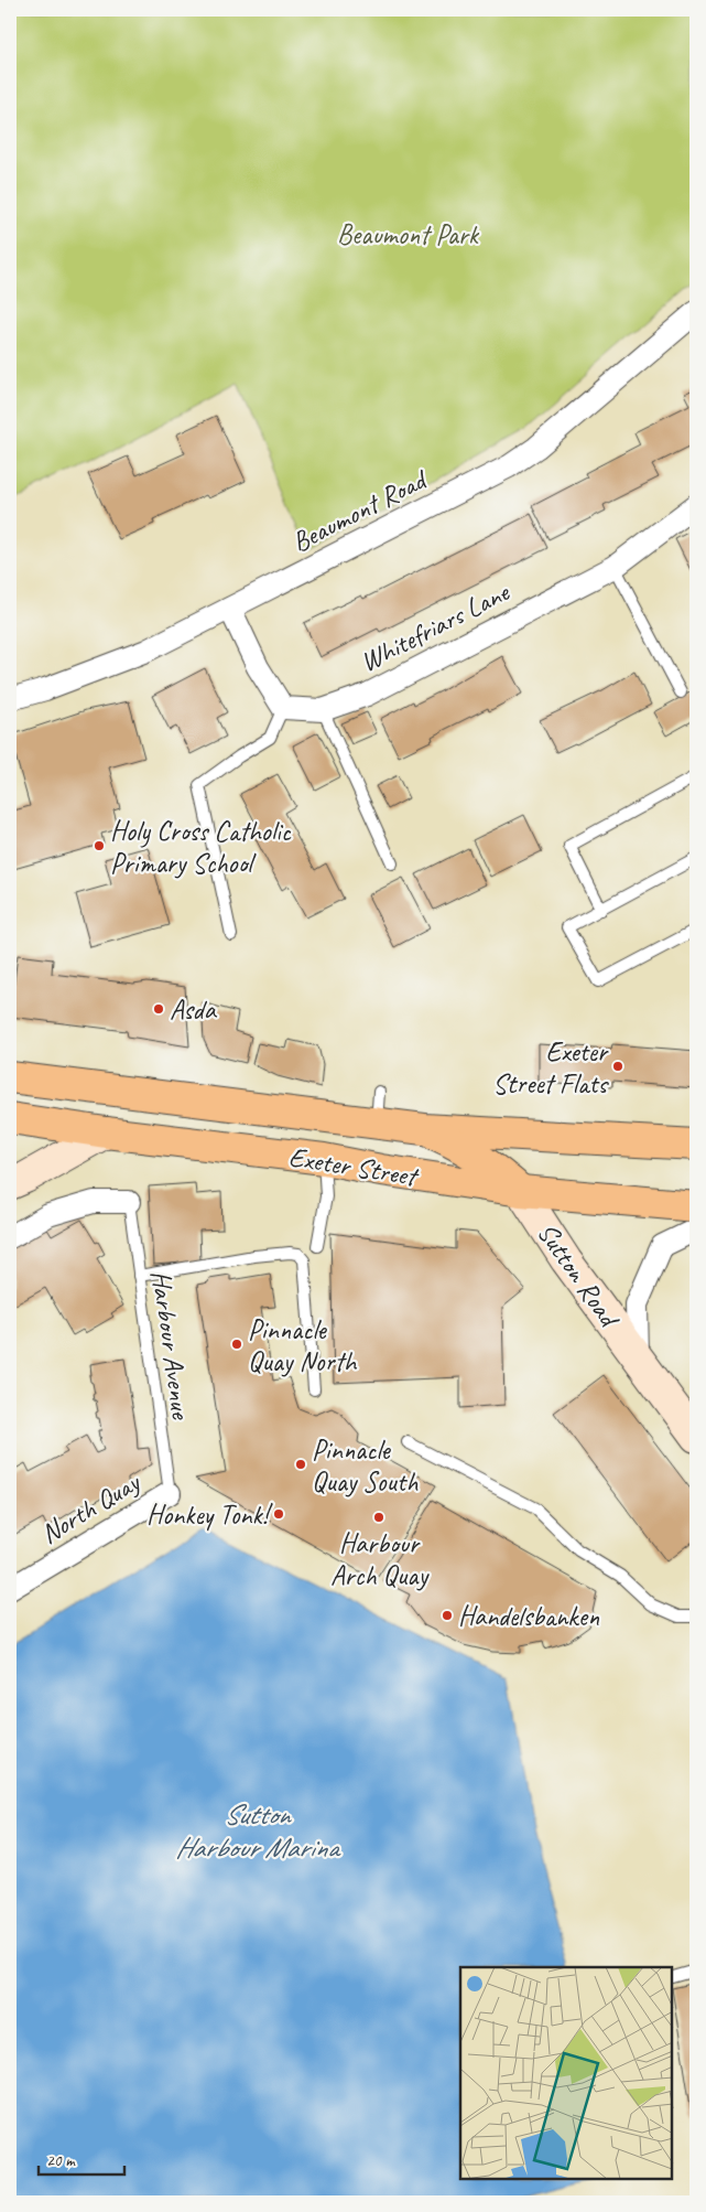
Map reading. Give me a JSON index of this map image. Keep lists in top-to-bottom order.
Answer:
{
  "streets": {
    "main road": ["Exeter Street"],
    "street": [
      "Beaumont Road",
      "Whitefriars Lane",
      "Sutton Road",
      "North Quay"
    ],
    "lane": ["Harbour Avenue"]
  },
  "crossings": [
    ["Exeter Street", "Sutton Road"],
    ["Harbour Avenue", "North Quay"]
  ],
  "water": ["Sutton Harbour Marina"],
  "parks": ["Beaumont Park"],
  "places": [
    "Holy Cross Catholic Primary School",
    "Asda",
    "Exeter Street Flats",
    "Pinnacle Quay North",
    "Pinnacle Quay South",
    "Honkey Tonk!",
    "Harbour Arch Quay",
    "Handelsbanken"
  ],
  "scale_bar": "20 m"
}
